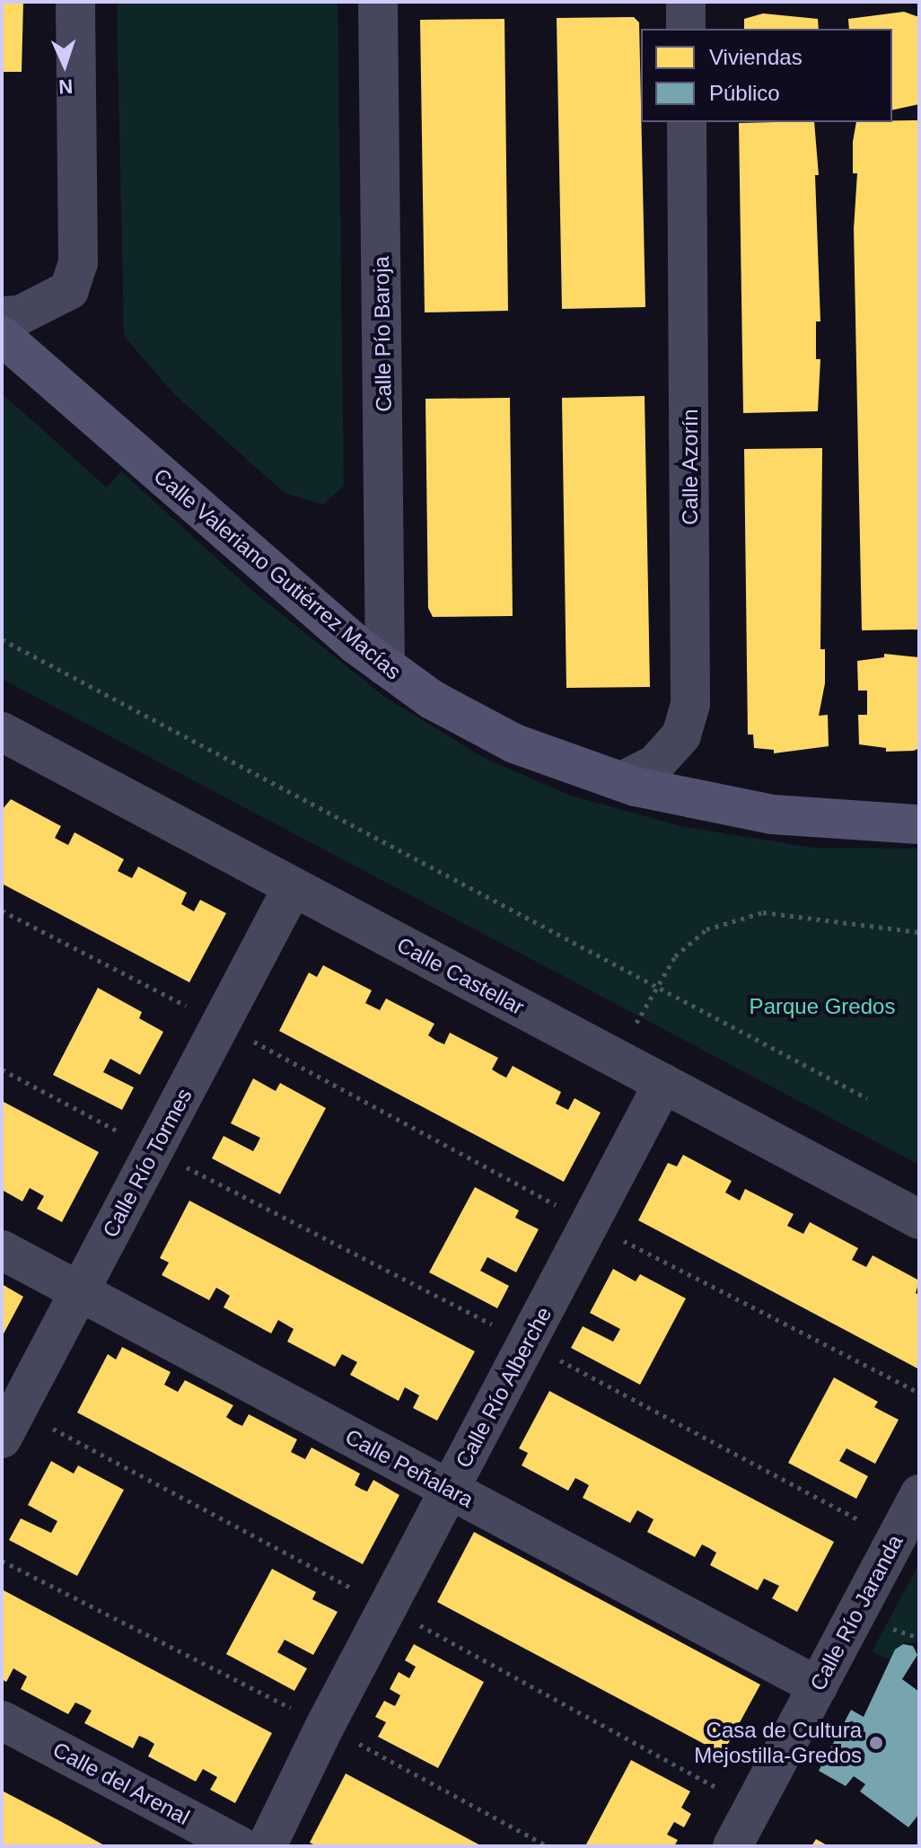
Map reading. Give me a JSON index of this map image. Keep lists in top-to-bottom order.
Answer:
{
  "streets": {
    "main road": ["Calle Valeriano Gutiérrez Macías"],
    "street": [
      "Calle Pío Baroja",
      "Calle Azorín",
      "Calle Castellar",
      "Calle Río Tormes",
      "Calle Río Alberche",
      "Calle Peñalara",
      "Calle Río Jaranda",
      "Calle del Arenal"
    ]
  },
  "crossings": [
    ["Calle Pío Baroja", "Calle Valeriano Gutiérrez Macías"],
    ["Calle Azorín", "Calle Valeriano Gutiérrez Macías"],
    ["Calle Castellar", "Calle Río Tormes"],
    ["Calle Castellar", "Calle Río Alberche"],
    ["Calle Río Tormes", "Calle Peñalara"],
    ["Calle Río Alberche", "Calle Peñalara"],
    ["Calle Peñalara", "Calle Río Jaranda"]
  ],
  "parks": ["Parque Gredos"],
  "places": ["Casa de Cultura Mejostilla-Gredos"],
  "legend": ["Viviendas", "Público"],
  "north": "bottom"
}
